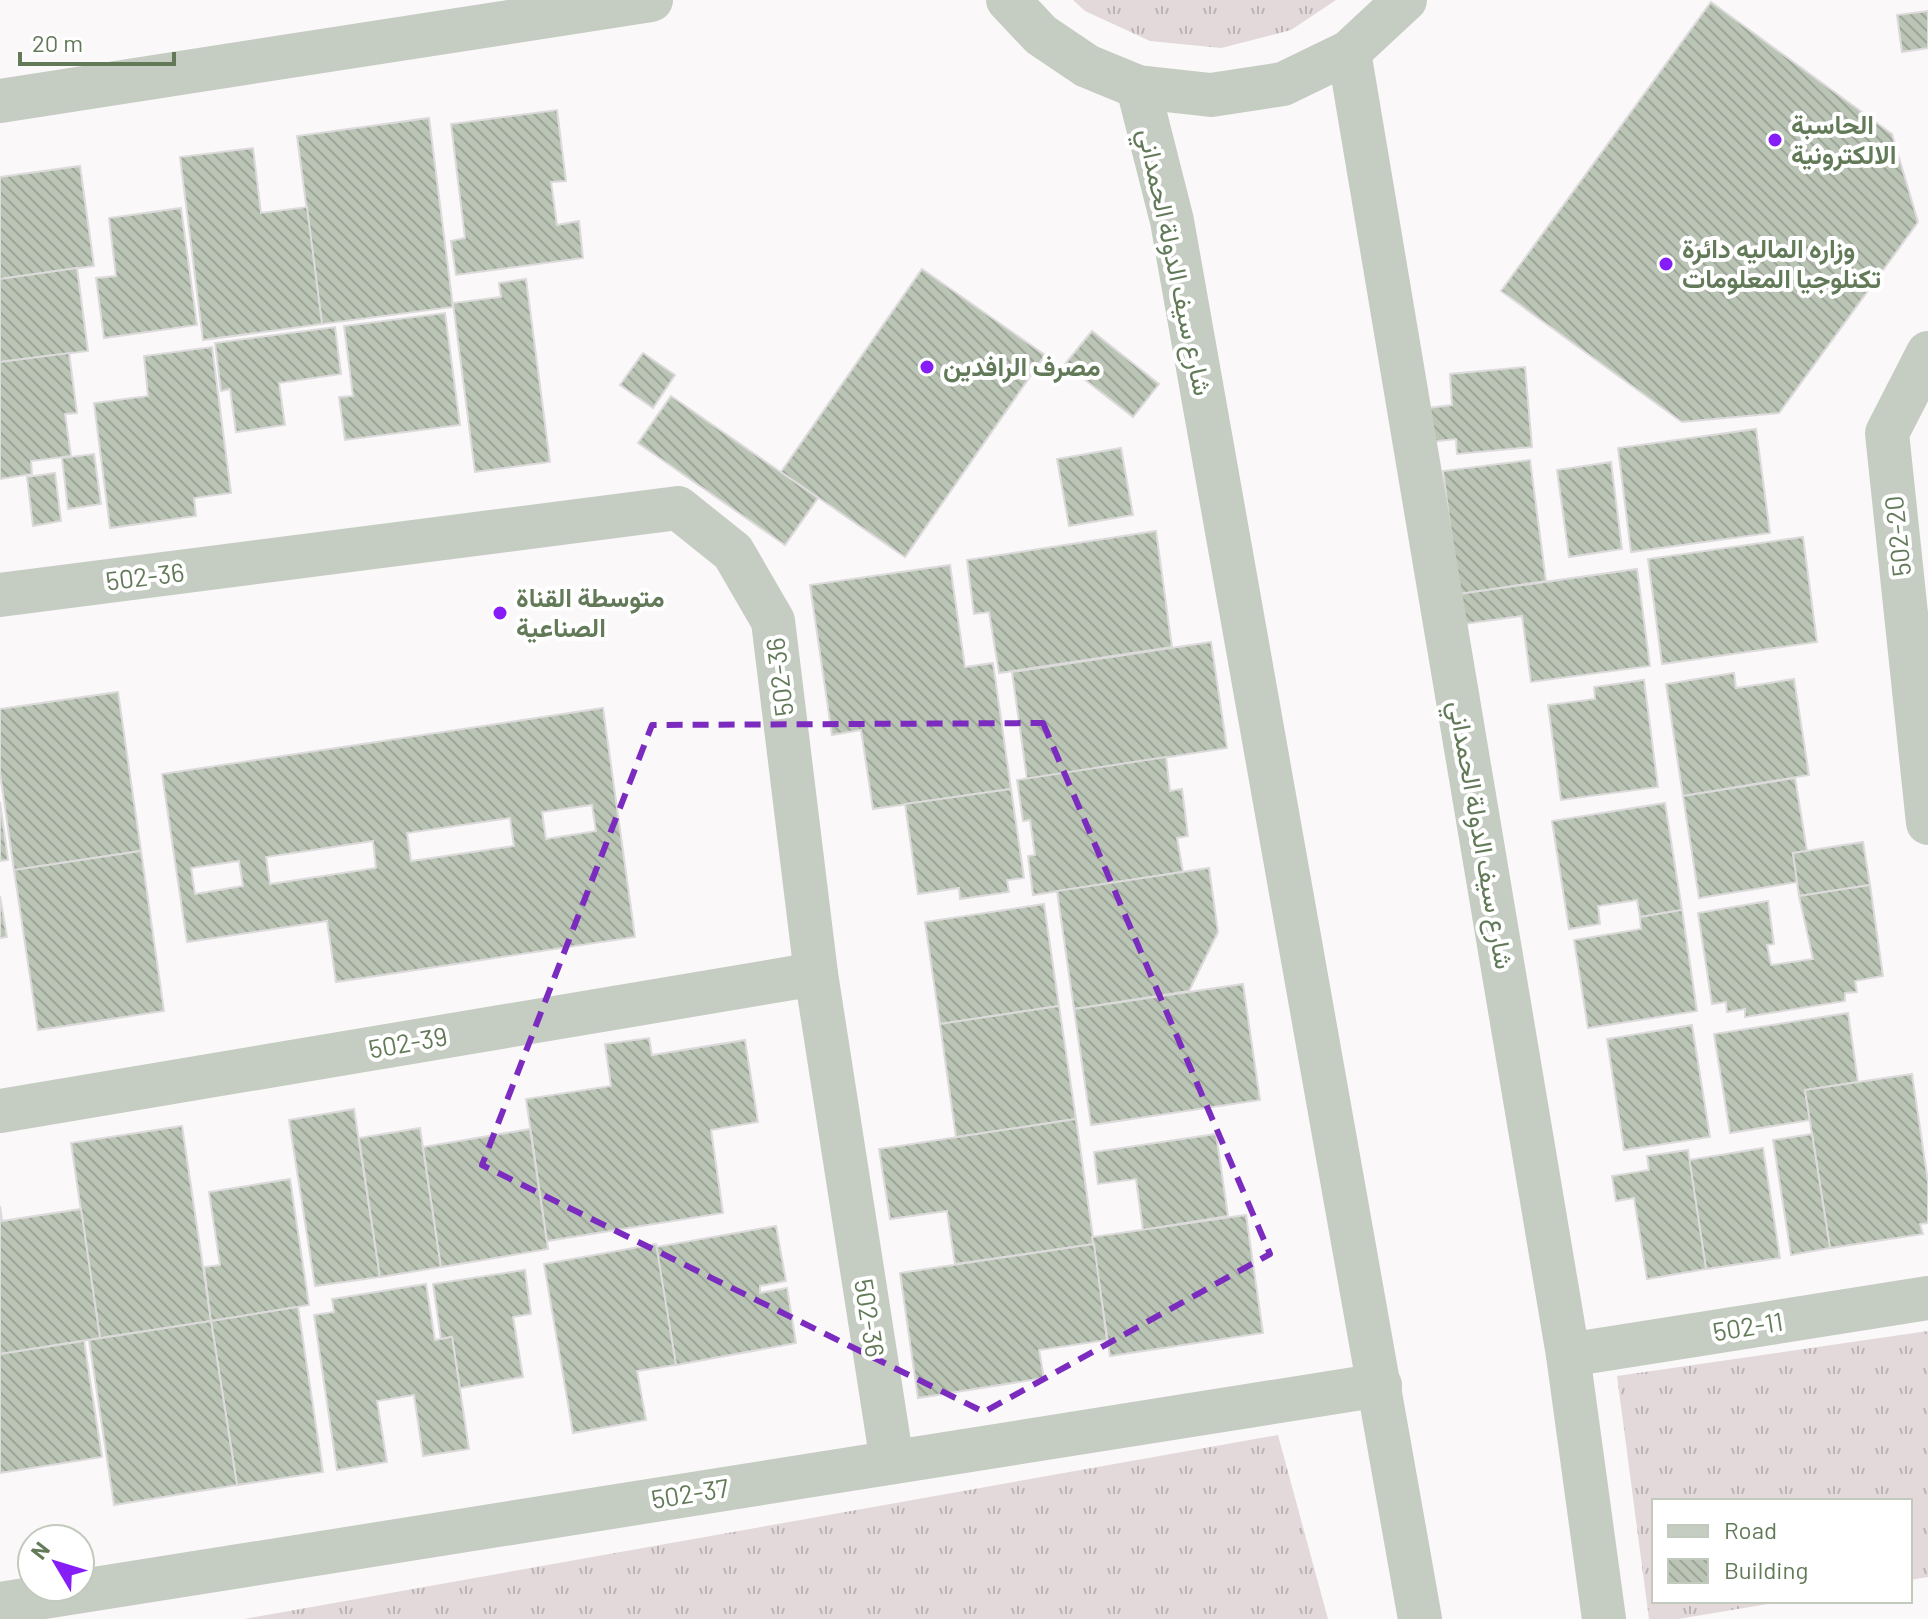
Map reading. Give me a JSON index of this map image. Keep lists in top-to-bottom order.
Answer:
{
  "streets": {
    "street": [
      "شارع سيف الدولة الحمداني",
      "502-20",
      "502-36",
      "502-39",
      "502-11",
      "502-37"
    ]
  },
  "crossings": [
    ["شارع سيف الدولة الحمداني", "502-11"],
    ["شارع سيف الدولة الحمداني", "502-37"],
    ["502-36", "502-39"],
    ["502-36", "502-37"]
  ],
  "places": [
    "الحاسبة الالكترونية",
    "وزاره الماليه دائرة تكنلوجيا المعلومات",
    "مصرف الرافدين",
    "متوسطة القناة الصناعية"
  ],
  "legend": ["Road", "Building"],
  "scale_bar": "20 m",
  "north": "top left"
}
